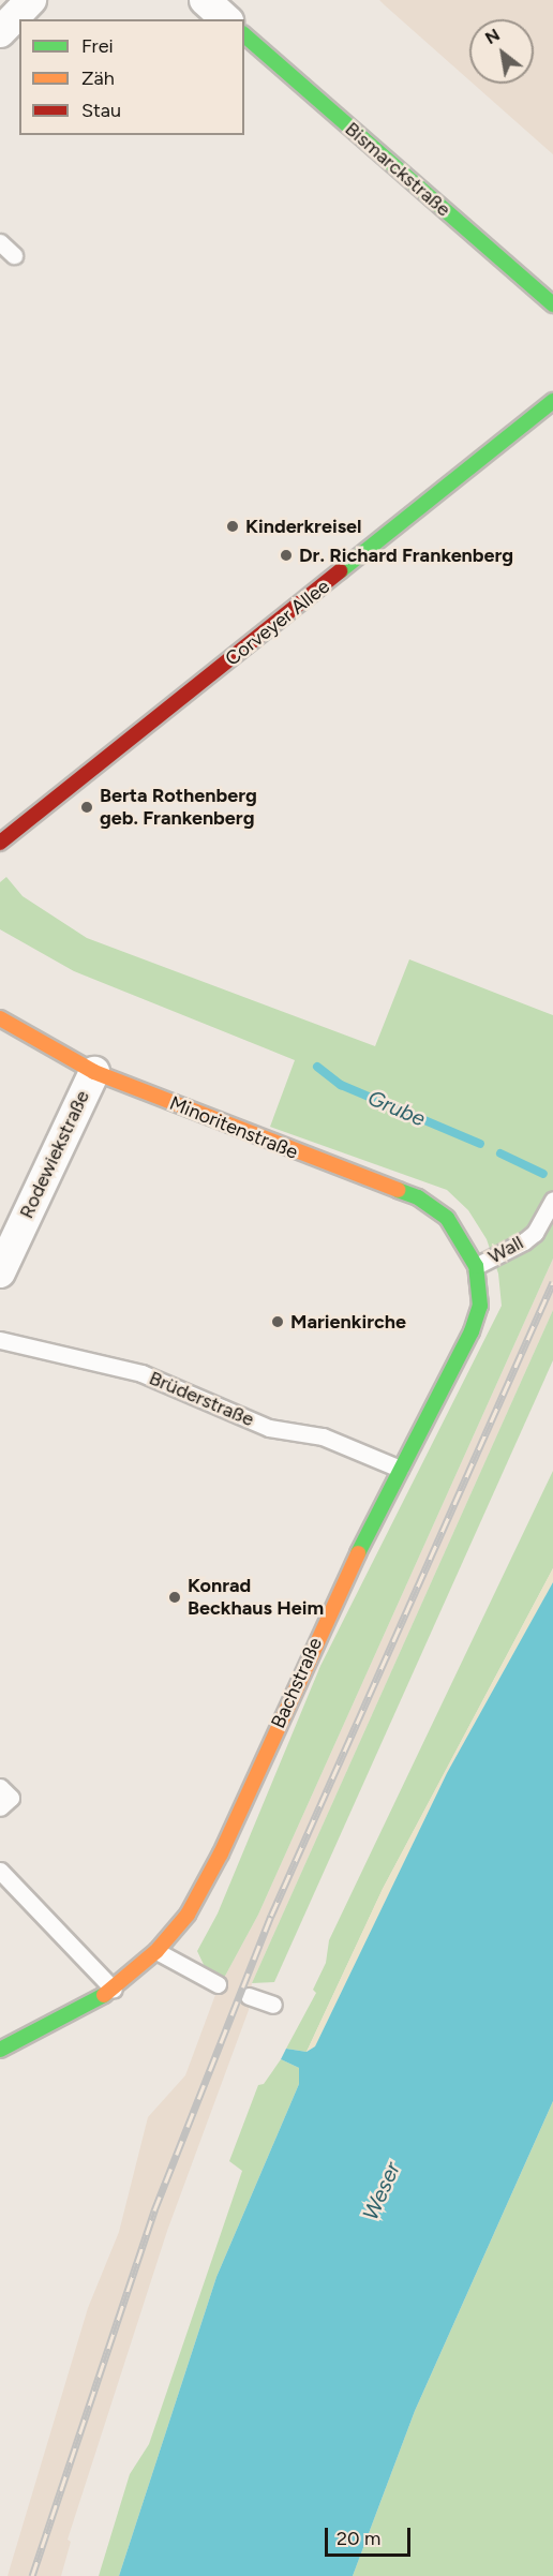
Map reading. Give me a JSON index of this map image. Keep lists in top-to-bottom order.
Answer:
{
  "streets": {
    "street": [
      "Bismarckstraße",
      "Corveyer Allee",
      "Minoritenstraße",
      "Rodewiekstraße",
      "Bachstraße"
    ],
    "lane": ["Wall", "Brüderstraße"]
  },
  "crossings": [
    ["Minoritenstraße", "Rodewiekstraße"],
    ["Minoritenstraße", "Bachstraße"],
    ["Wall", "Bachstraße"],
    ["Brüderstraße", "Bachstraße"]
  ],
  "water": ["Grube", "Weser"],
  "places": [
    "Kinderkreisel",
    "Dr. Richard Frankenberg",
    "Berta Rothenberg geb. Frankenberg",
    "Marienkirche",
    "Konrad Beckhaus Heim"
  ],
  "legend": ["Frei", "Zäh", "Stau"],
  "scale_bar": "20 m",
  "north": "top left"
}
